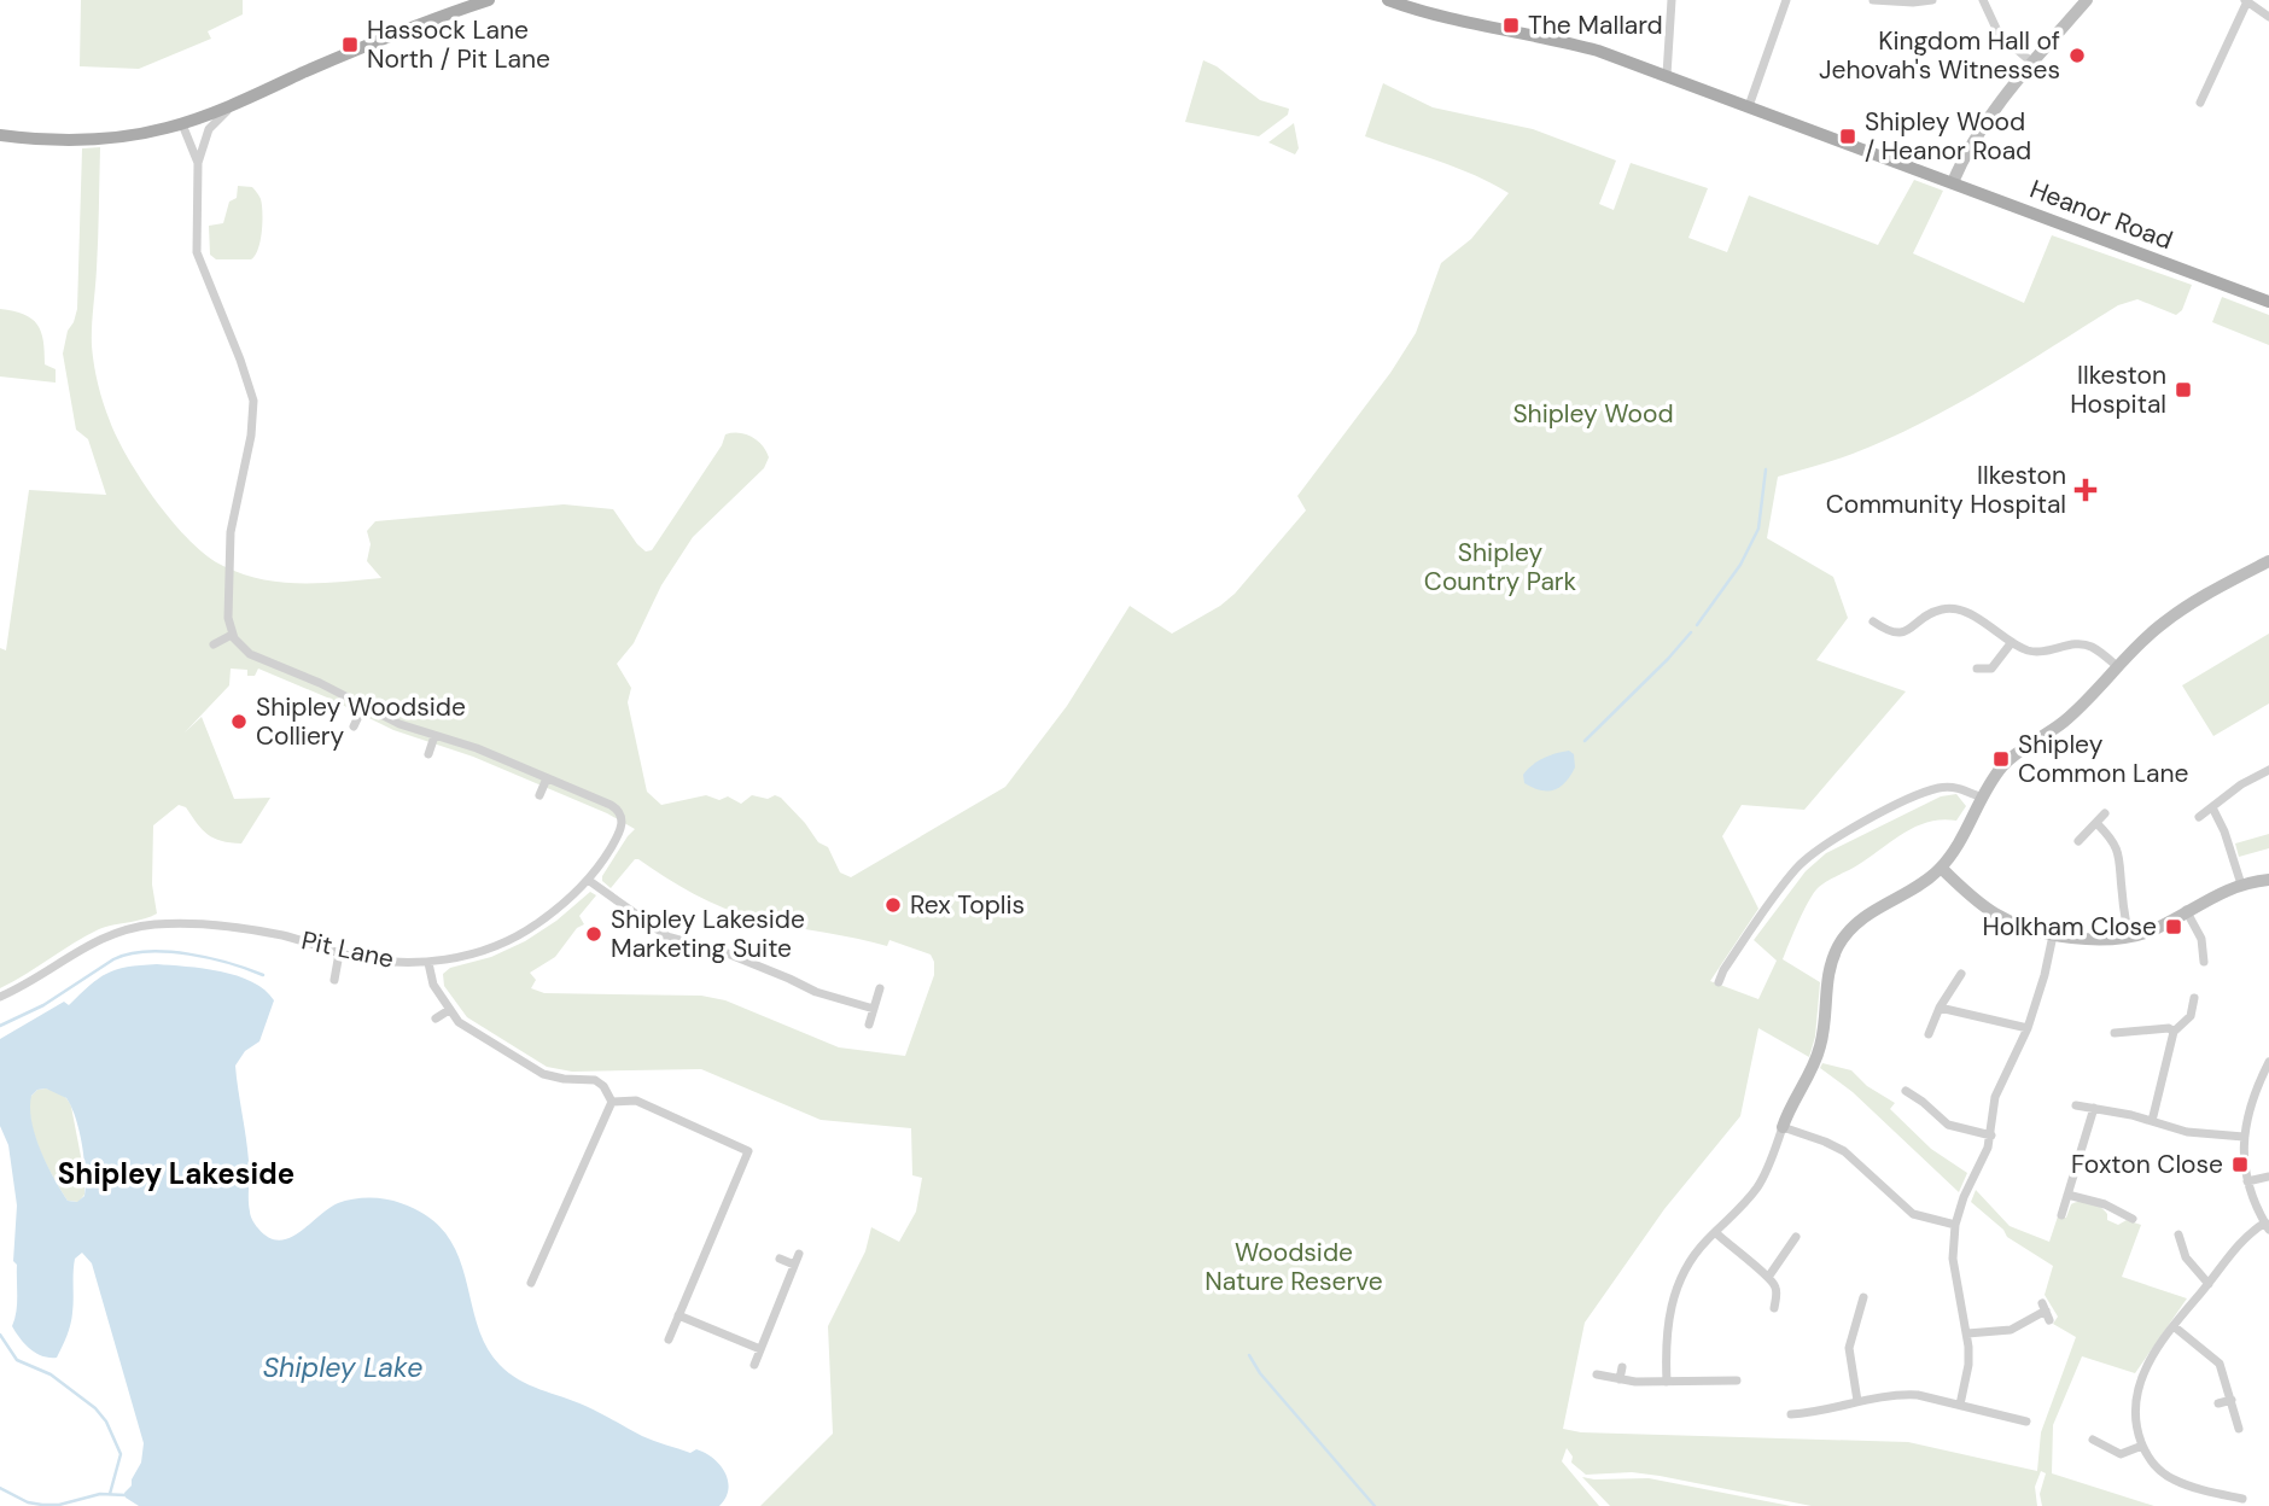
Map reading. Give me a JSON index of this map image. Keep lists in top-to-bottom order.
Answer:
{
  "streets": {
    "main road": ["Heanor Road"],
    "street": ["Pit Lane"]
  },
  "districts": ["Shipley Lakeside"],
  "water": ["Shipley Lake"],
  "parks": ["Shipley Wood", "Shipley Country Park", "Woodside Nature Reserve"],
  "places": {
    "transit": [
      "The Mallard",
      "Hassock Lane North / Pit Lane",
      "Shipley Wood / Heanor Road",
      "Ilkeston Hospital",
      "Shipley Common Lane",
      "Holkham Close",
      "Foxton Close"
    ],
    "other": [
      "Kingdom Hall of Jehovah's Witnesses",
      "Shipley Woodside Colliery",
      "Rex Toplis",
      "Shipley Lakeside Marketing Suite"
    ],
    "health": ["Ilkeston Community Hospital"]
  }
}
